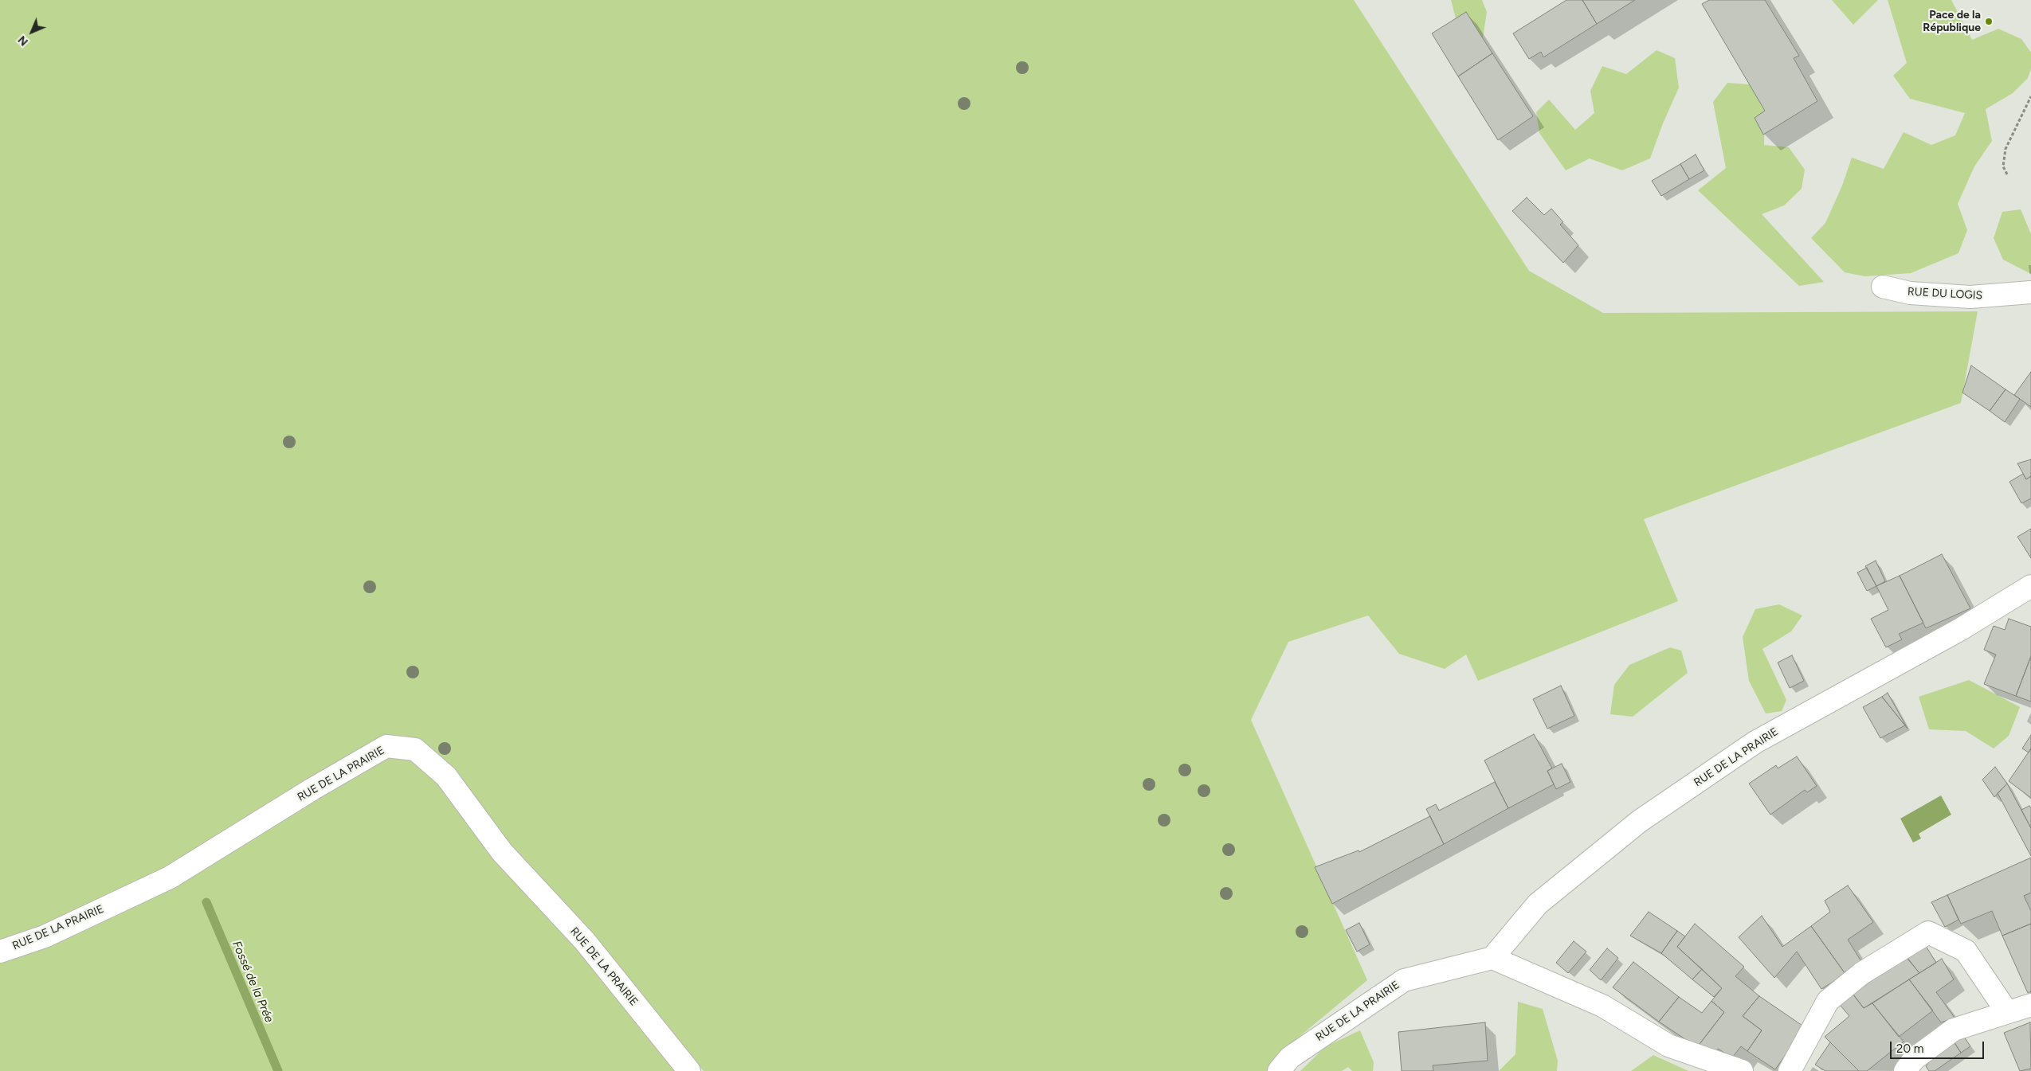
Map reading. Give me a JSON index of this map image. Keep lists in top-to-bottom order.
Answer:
{
  "streets": {
    "street": ["RUE DU LOGIS", "RUE DE LA PRAIRIE"]
  },
  "water": ["Fossé de la Prée"],
  "places": ["Pace de la République"],
  "scale_bar": "20 m",
  "north": "bottom left"
}
